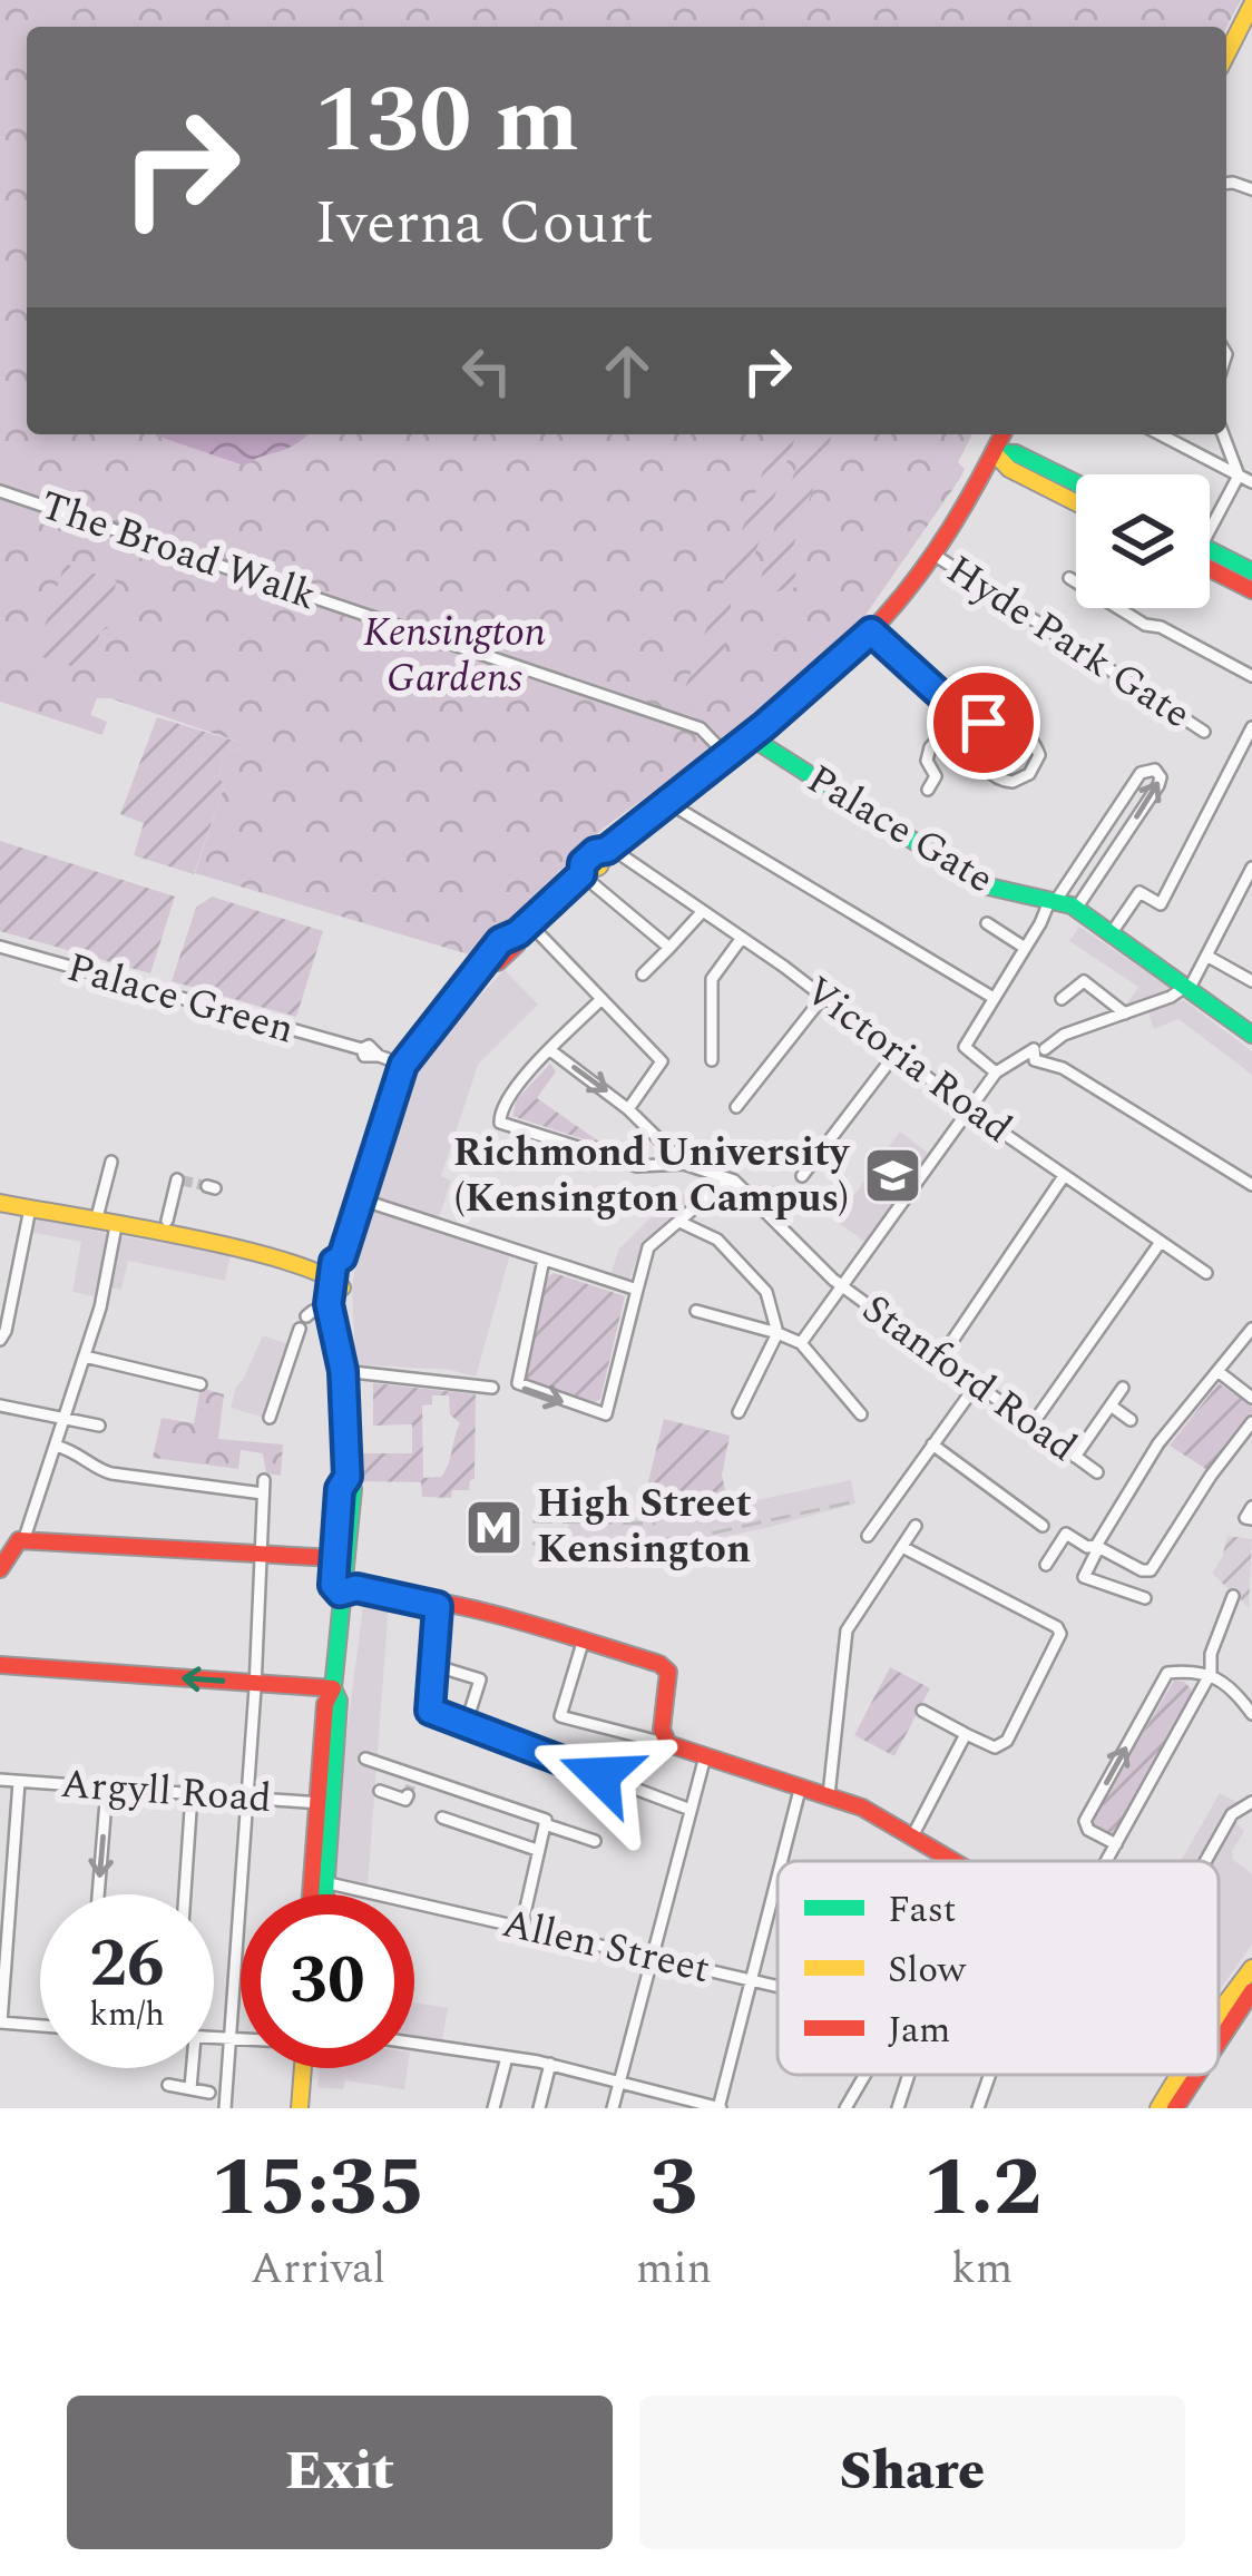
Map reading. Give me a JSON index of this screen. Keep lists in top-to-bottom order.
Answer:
{
  "streets": {
    "main road": ["Palace Gate"],
    "street": [
      "The Broad Walk",
      "Hyde Park Gate",
      "Palace Green",
      "Victoria Road",
      "Stanford Road",
      "Argyll Road",
      "Allen Street"
    ]
  },
  "parks": ["Kensington Gardens"],
  "places": {
    "school or university": ["Richmond University (Kensington Campus)"],
    "metro station": ["High Street Kensington"]
  },
  "legend": ["Fast", "Slow", "Jam"],
  "page": {
    "turn": ["130 m", "Iverna Court"],
    "speed": "26 km/h",
    "limit": "30",
    "eta": [
      "15:35",
      "Arrival",
      "3",
      "min",
      "1.2",
      "km"
    ],
    "buttons": ["Exit", "Share"]
  }
}
